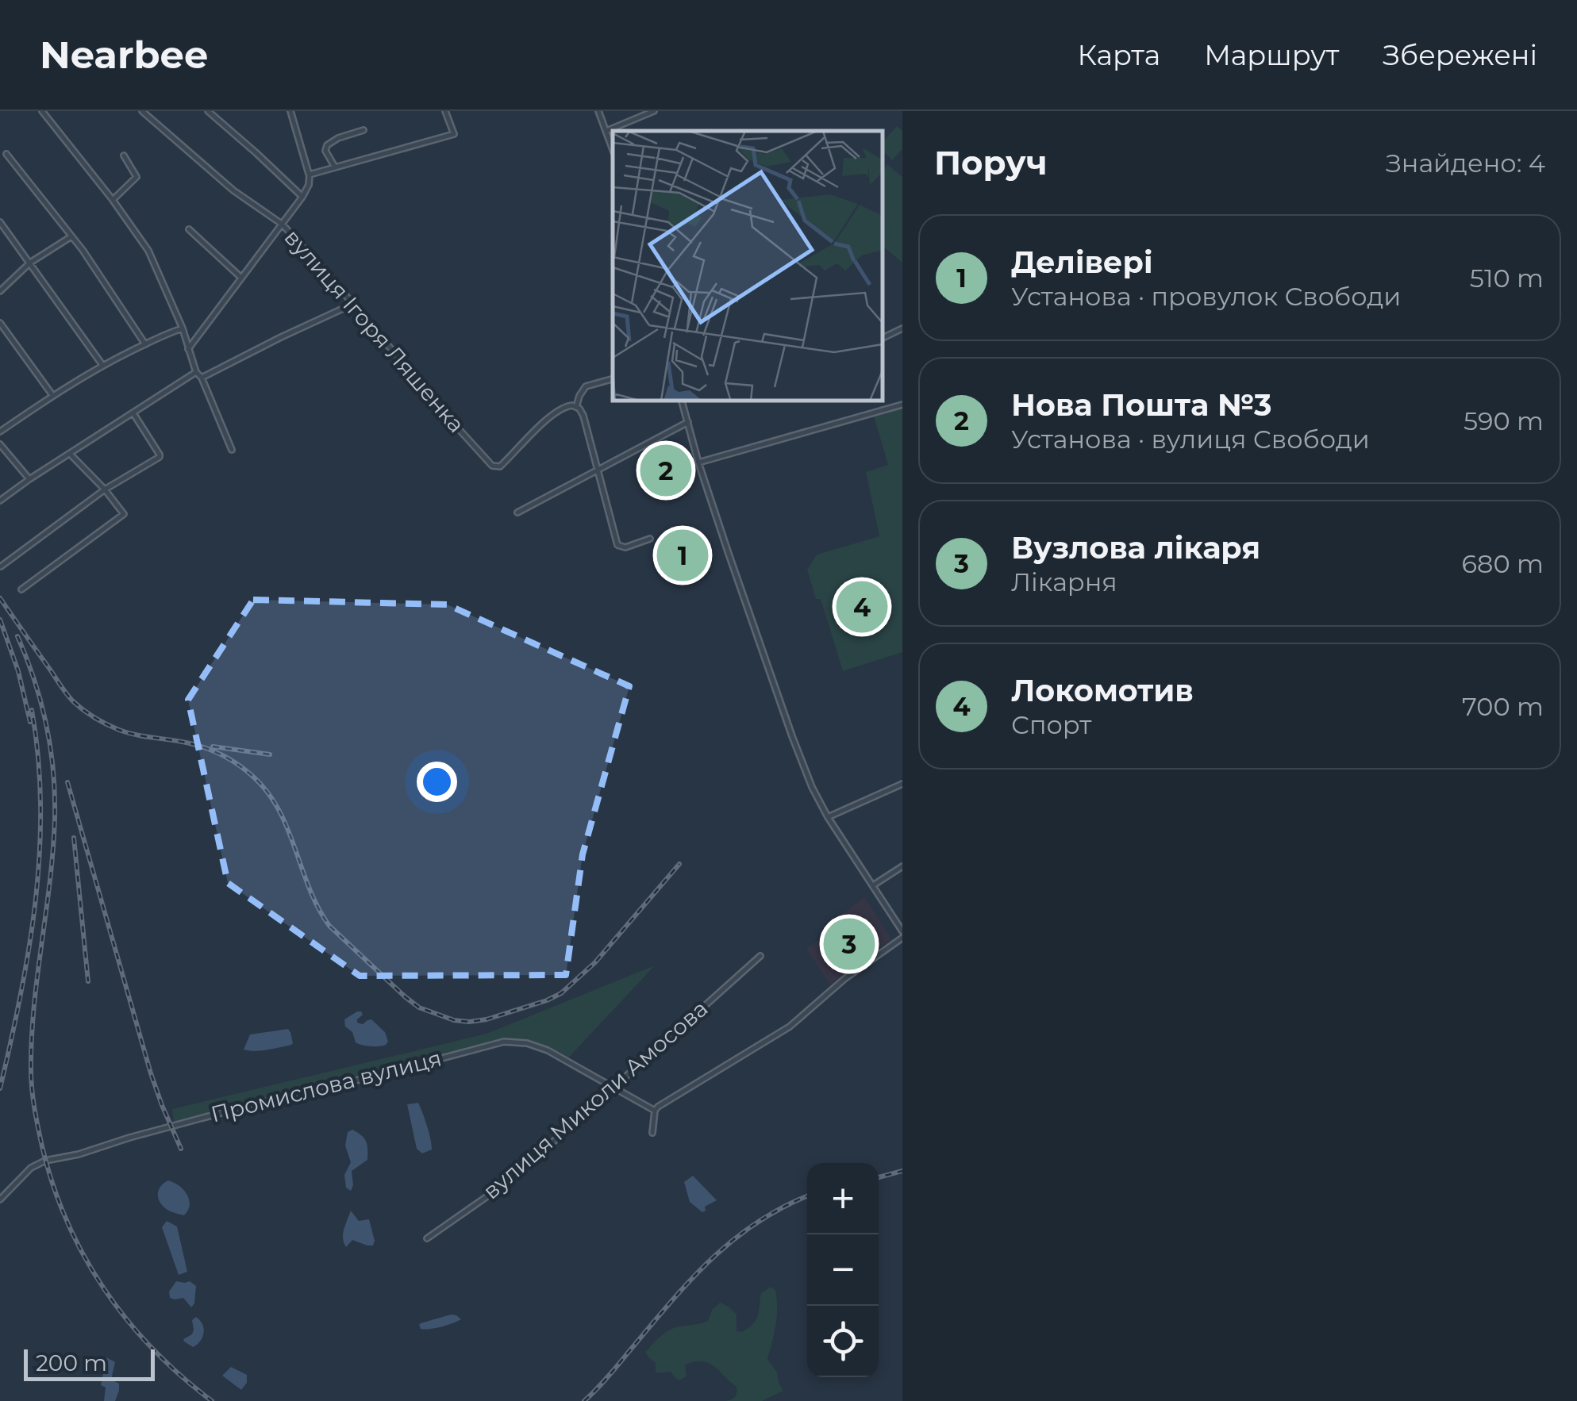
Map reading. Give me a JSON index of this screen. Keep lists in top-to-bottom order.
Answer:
{
  "streets": {
    "street": ["вулиця Ігоря Ляшенка", "Промислова вулиця", "вулиця Миколи Амосова"]
  },
  "crossings": [
    ["Промислова вулиця", "вулиця Миколи Амосова"]
  ],
  "scale_bar": "200 m",
  "page": {
    "header": "Nearbee",
    "nav": ["Карта", "Маршрут", "Збережені"],
    "heading": ["Поруч", "Знайдено: 4"],
    "list": [
      {
        "mark": "1",
        "name": "Делівері",
        "note": "Установа · провулок Свободи",
        "value": "510 m"
      },
      {
        "mark": "2",
        "name": "Нова Пошта №3",
        "note": "Установа · вулиця Свободи",
        "value": "590 m"
      },
      {
        "mark": "3",
        "name": "Вузлова лікаря",
        "note": "Лікарня",
        "value": "680 m"
      },
      {
        "mark": "4",
        "name": "Локомотив",
        "note": "Спорт",
        "value": "700 m"
      }
    ],
    "pins": [
      "2",
      "1",
      "4",
      "3"
    ],
    "map_buttons": ["+", "−"],
    "scale": "200 m"
  }
}
